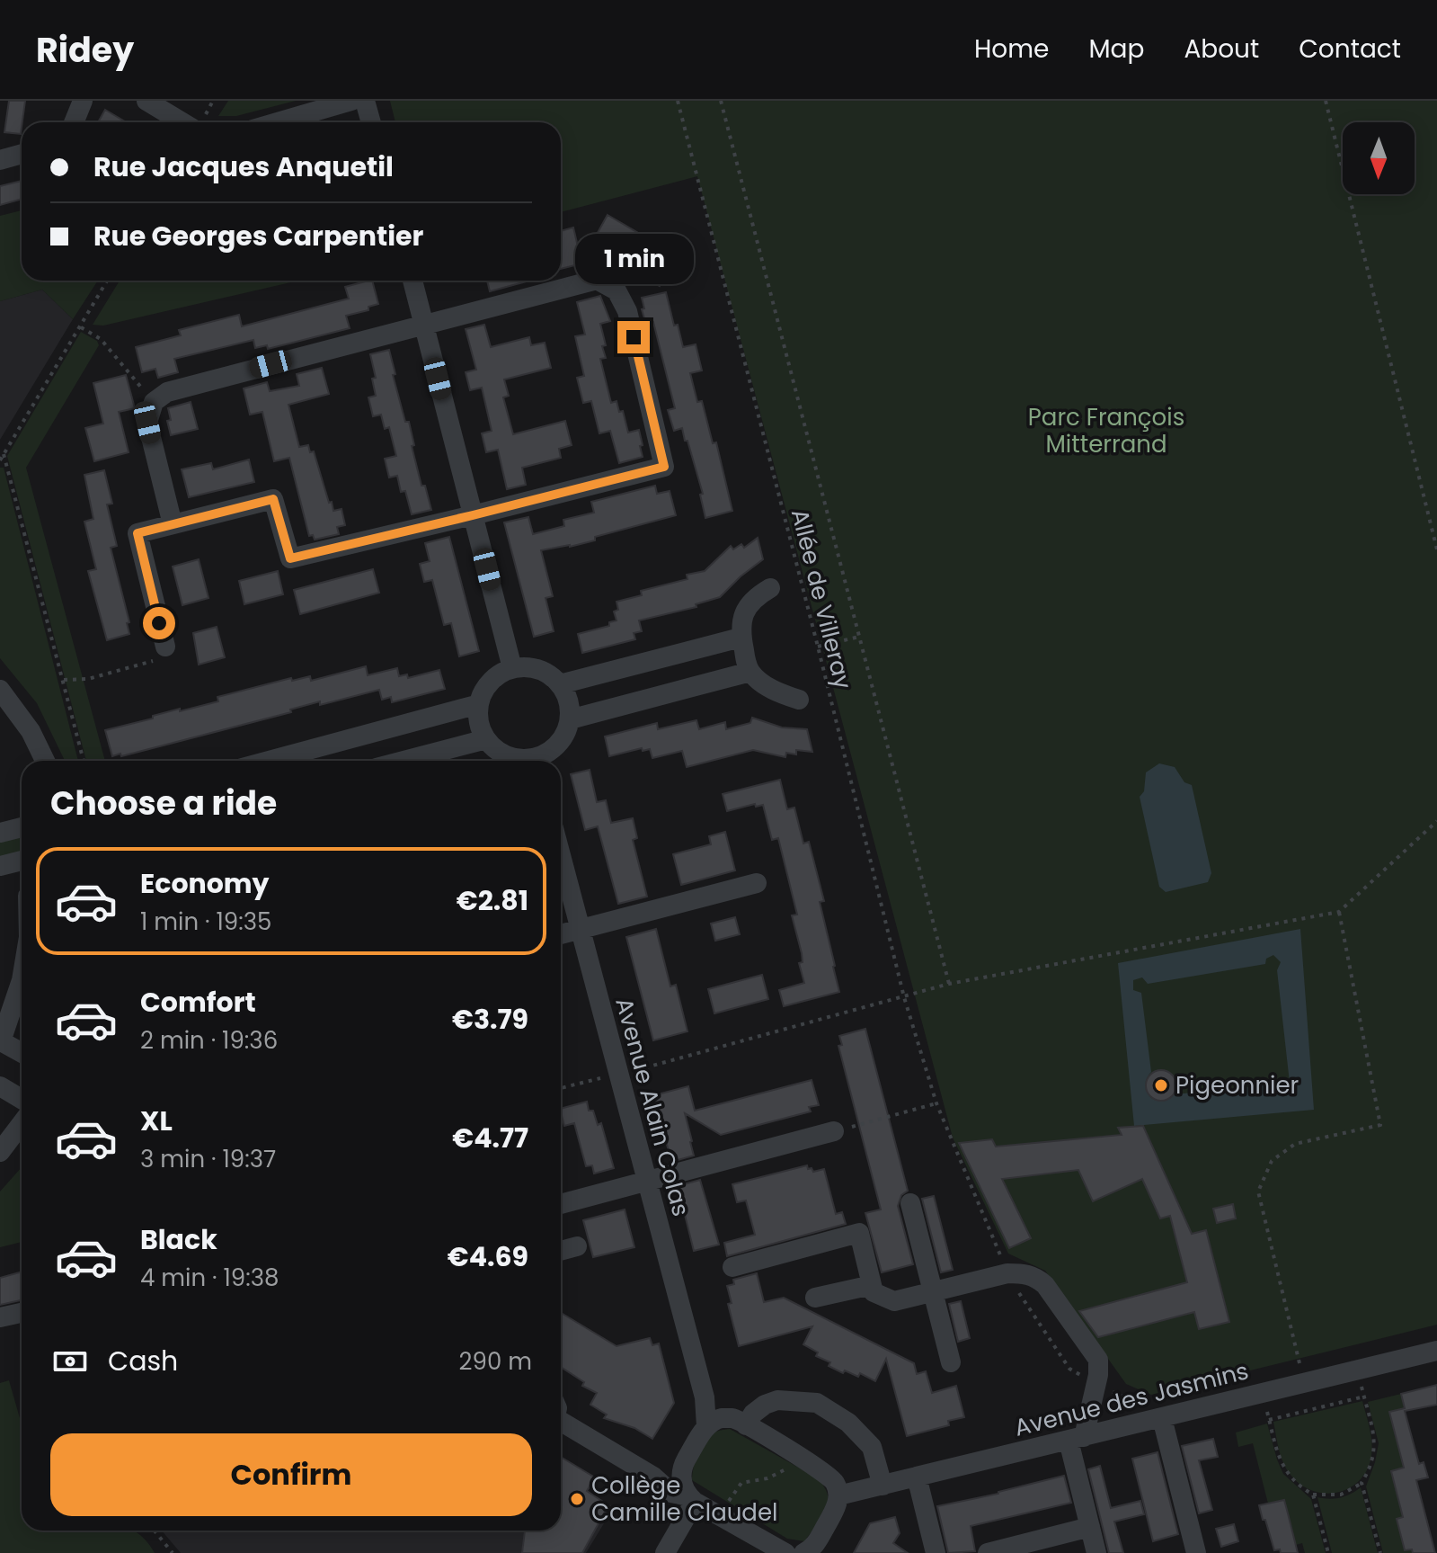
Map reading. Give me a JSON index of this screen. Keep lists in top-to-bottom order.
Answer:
{
  "streets": {
    "street": ["Avenue Alain Colas", "Avenue des Jasmins"],
    "path": ["Allée de Villeray"]
  },
  "parks": ["Parc François Mitterrand"],
  "places": ["Pigeonnier", "Collège Camille Claudel"],
  "north": "bottom",
  "page": {
    "header": "Ridey",
    "nav": [
      "Home",
      "Map",
      "About",
      "Contact"
    ],
    "banner": ["Rue Jacques Anquetil", "Rue Georges Carpentier"],
    "bubble": "1 min",
    "heading": "Choose a ride",
    "list": [
      {
        "name": "Economy",
        "note": "1 min · 19:35",
        "value": "€2.81"
      },
      {
        "name": "Comfort",
        "note": "2 min · 19:36",
        "value": "€3.79"
      },
      {
        "name": "XL",
        "note": "3 min · 19:37",
        "value": "€4.77"
      },
      {
        "name": "Black",
        "note": "4 min · 19:38",
        "value": "€4.69"
      }
    ],
    "pay": ["Cash", "290 m"],
    "buttons": "Confirm"
  }
}
